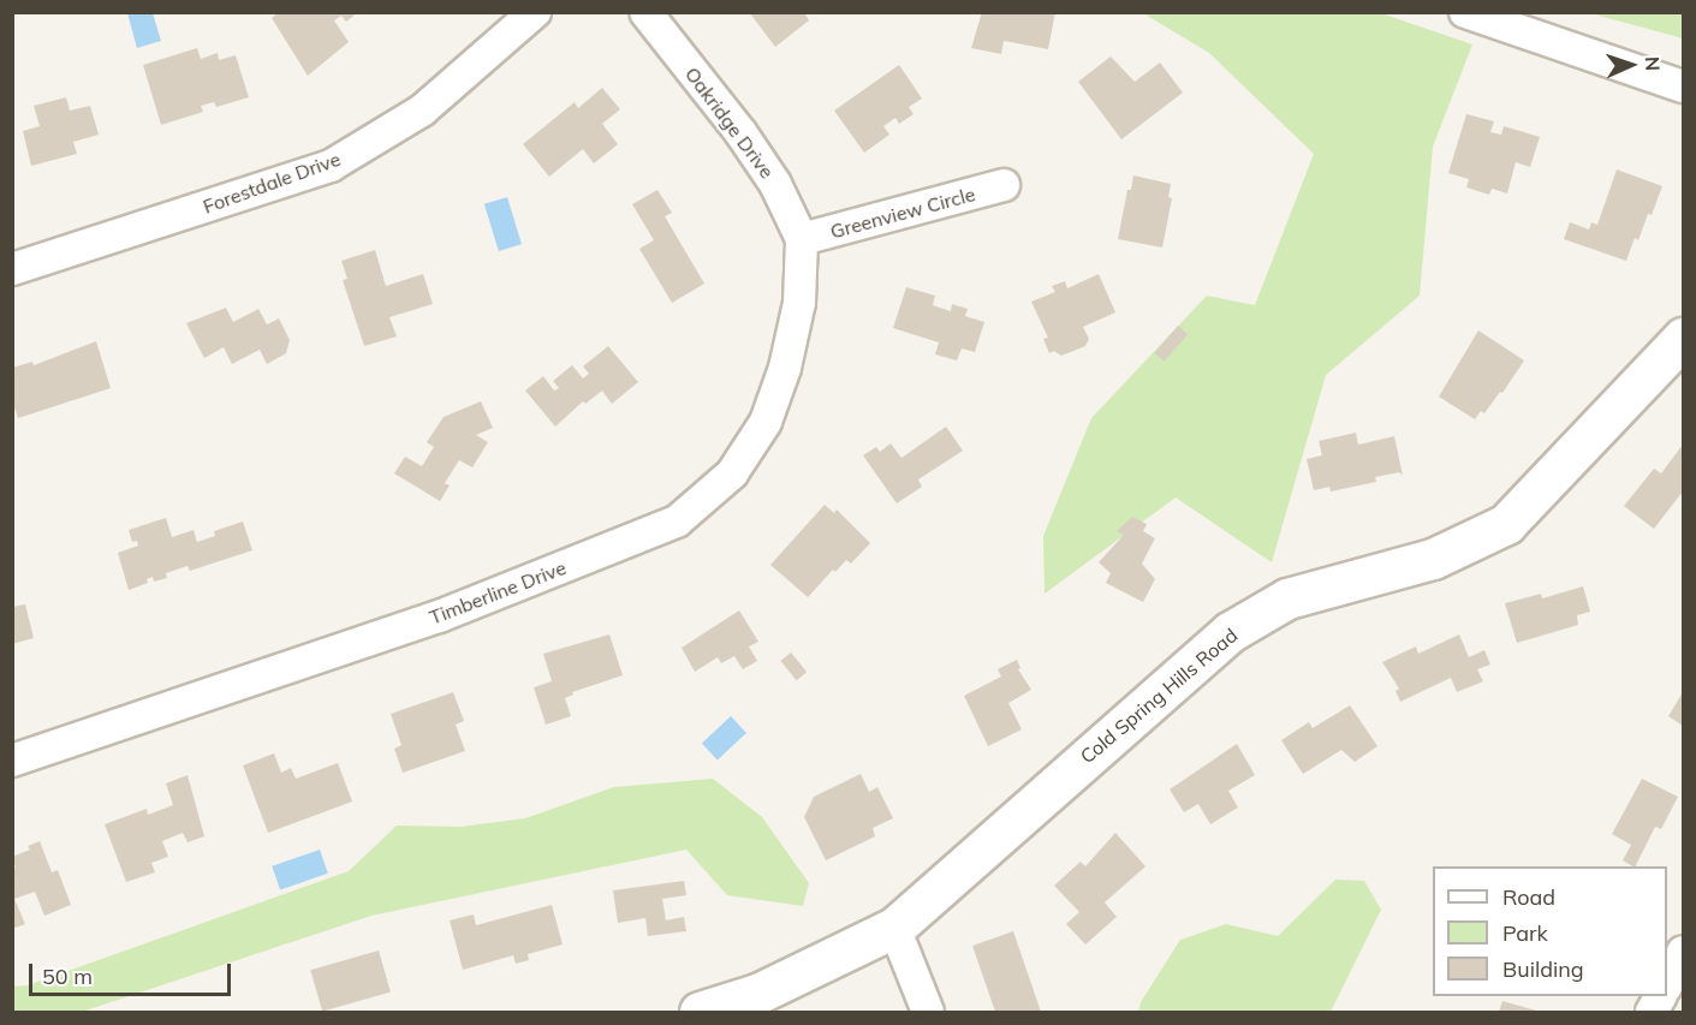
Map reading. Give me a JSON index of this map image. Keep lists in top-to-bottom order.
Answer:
{
  "streets": {
    "street": [
      "Oakridge Drive",
      "Forestdale Drive",
      "Greenview Circle",
      "Timberline Drive",
      "Cold Spring Hills Road"
    ]
  },
  "crossings": [
    ["Oakridge Drive", "Greenview Circle"],
    ["Oakridge Drive", "Timberline Drive"],
    ["Greenview Circle", "Timberline Drive"]
  ],
  "legend": ["Road", "Park", "Building"],
  "scale_bar": "50 m",
  "north": "right"
}
